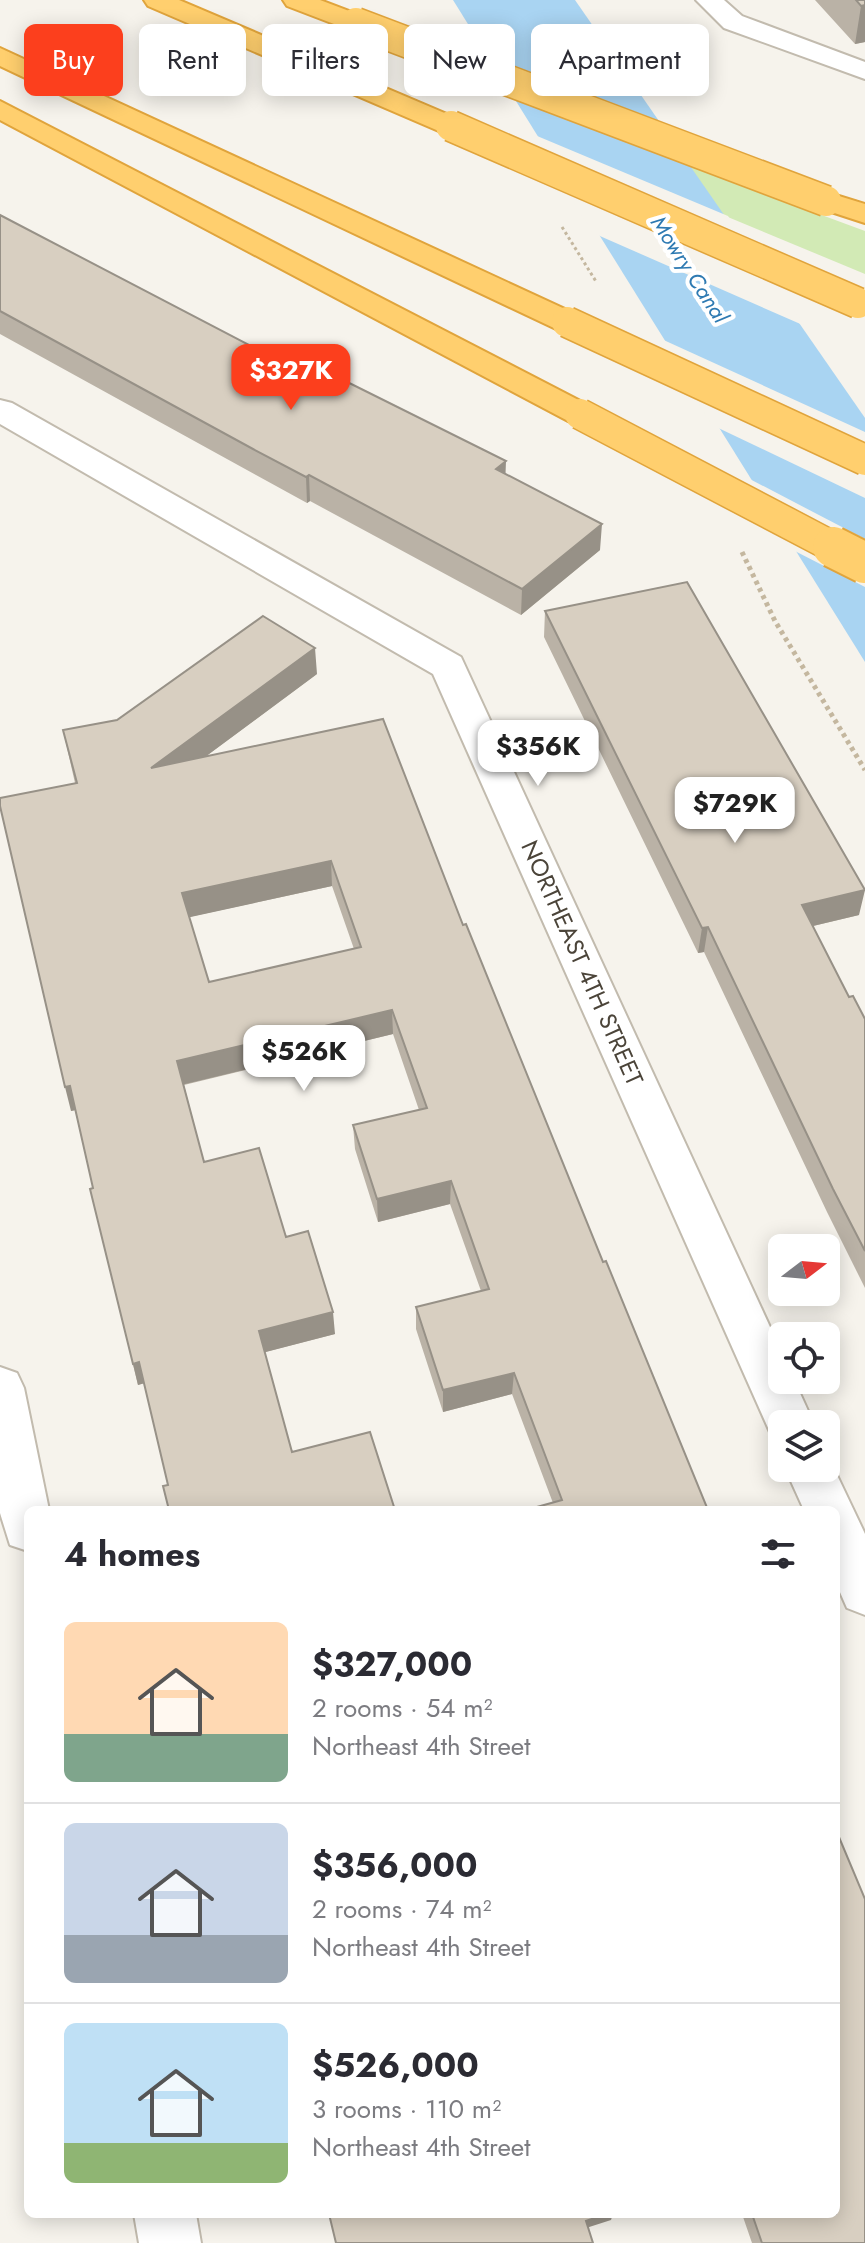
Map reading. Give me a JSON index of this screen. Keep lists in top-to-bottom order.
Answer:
{
  "streets": {
    "street": ["NORTHEAST 4TH STREET"]
  },
  "water": ["Mowry Canal"],
  "north": "right",
  "page": {
    "chip": [
      "Buy",
      "Rent",
      "Filters",
      "New",
      "Apartment"
    ],
    "price": [
      "$327K",
      "$356K",
      "$729K",
      "$526K"
    ],
    "heading": "4 homes",
    "list": [
      {
        "name": "$327,000",
        "note": "2 rooms · 54 m² · Northeast 4th Street"
      },
      {
        "name": "$356,000",
        "note": "2 rooms · 74 m² · Northeast 4th Street"
      },
      {
        "name": "$526,000",
        "note": "3 rooms · 110 m² · Northeast 4th Street"
      }
    ]
  }
}
